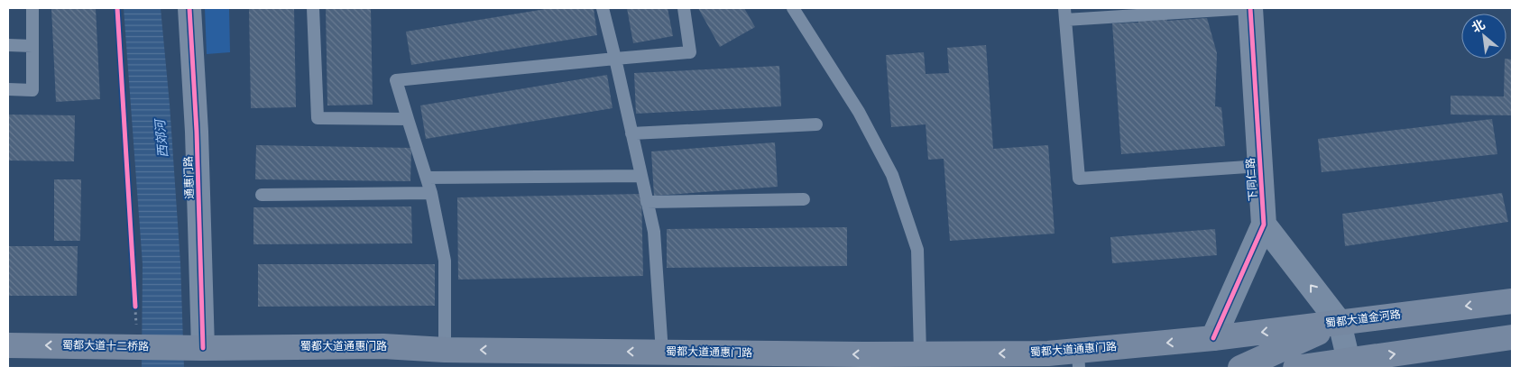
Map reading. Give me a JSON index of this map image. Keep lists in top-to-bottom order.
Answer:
{
  "streets": {
    "main road": ["蜀都大道金河路", "蜀都大道十二桥路", "蜀都大道通惠门路"],
    "street": ["通惠门路", "下同仁路"]
  },
  "crossings": [
    ["通惠门路", "蜀都大道十二桥路"],
    ["通惠门路", "蜀都大道通惠门路"],
    ["下同仁路", "蜀都大道金河路"],
    ["下同仁路", "蜀都大道通惠门路"],
    ["蜀都大道金河路", "蜀都大道通惠门路"],
    ["蜀都大道十二桥路", "蜀都大道通惠门路"]
  ],
  "one_way": ["蜀都大道十二桥路", "蜀都大道通惠门路"],
  "water": ["西郊河"],
  "north": "top left"
}
